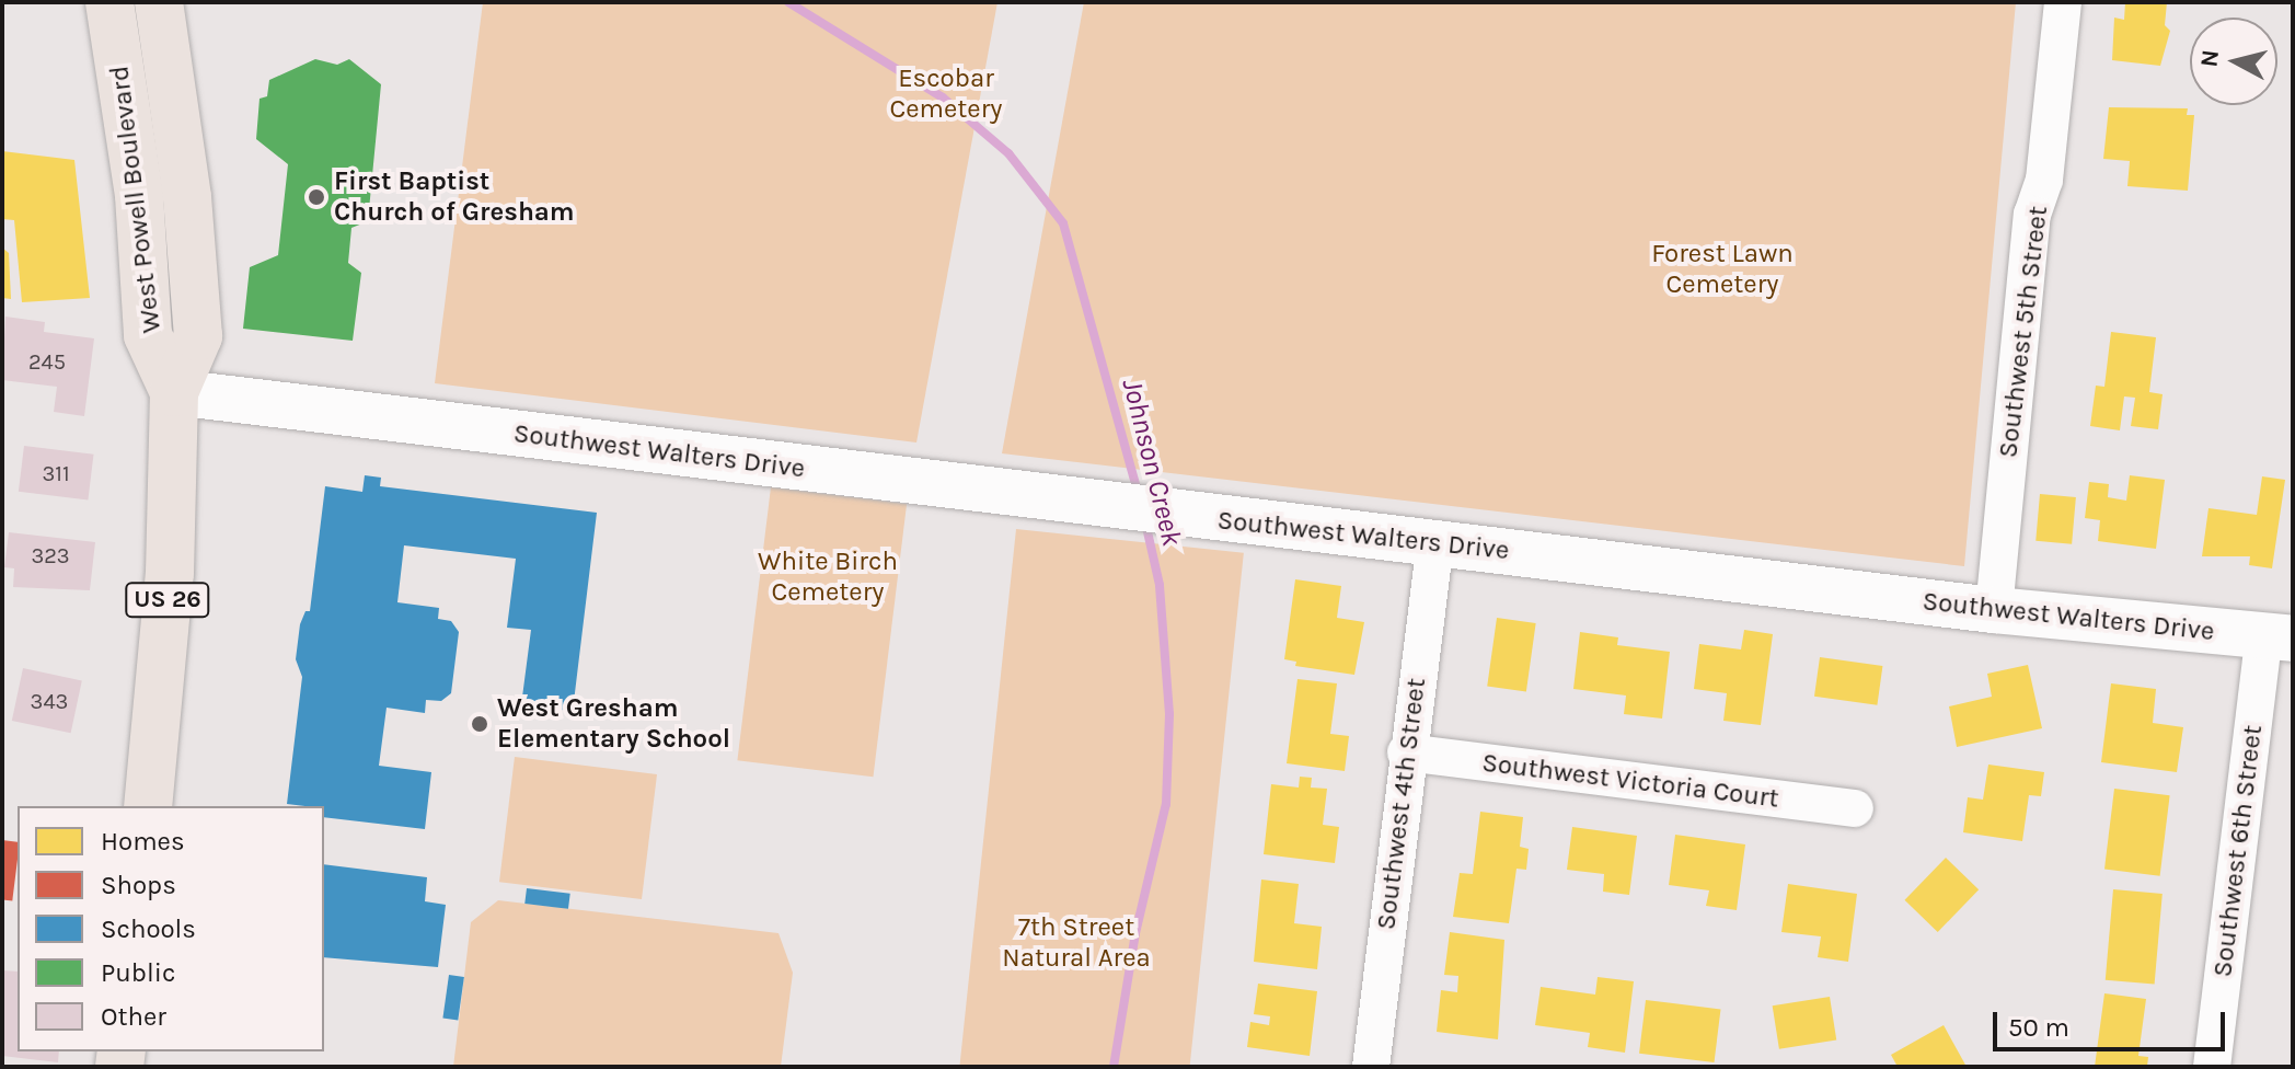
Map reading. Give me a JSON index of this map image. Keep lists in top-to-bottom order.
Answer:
{
  "streets": {
    "main road": ["West Powell Boulevard", "US 26"],
    "street": [
      "Southwest 5th Street",
      "Southwest Walters Drive",
      "Southwest Victoria Court",
      "Southwest 4th Street",
      "Southwest 6th Street"
    ]
  },
  "crossings": [
    ["West Powell Boulevard", "Southwest Walters Drive"],
    ["Southwest 5th Street", "Southwest Walters Drive"],
    ["Southwest Walters Drive", "Southwest 4th Street"],
    ["Southwest Walters Drive", "Southwest 6th Street"],
    ["Southwest Victoria Court", "Southwest 4th Street"]
  ],
  "water": ["Johnson Creek"],
  "parks": [
    "Escobar Cemetery",
    "Forest Lawn Cemetery",
    "White Birch Cemetery",
    "7th Street Natural Area"
  ],
  "places": ["First Baptist Church of Gresham", "West Gresham Elementary School"],
  "house_numbers": [
    "245",
    "311",
    "323",
    "343"
  ],
  "legend": [
    "Homes",
    "Shops",
    "Schools",
    "Public",
    "Other"
  ],
  "scale_bar": "50 m",
  "north": "left"
}
